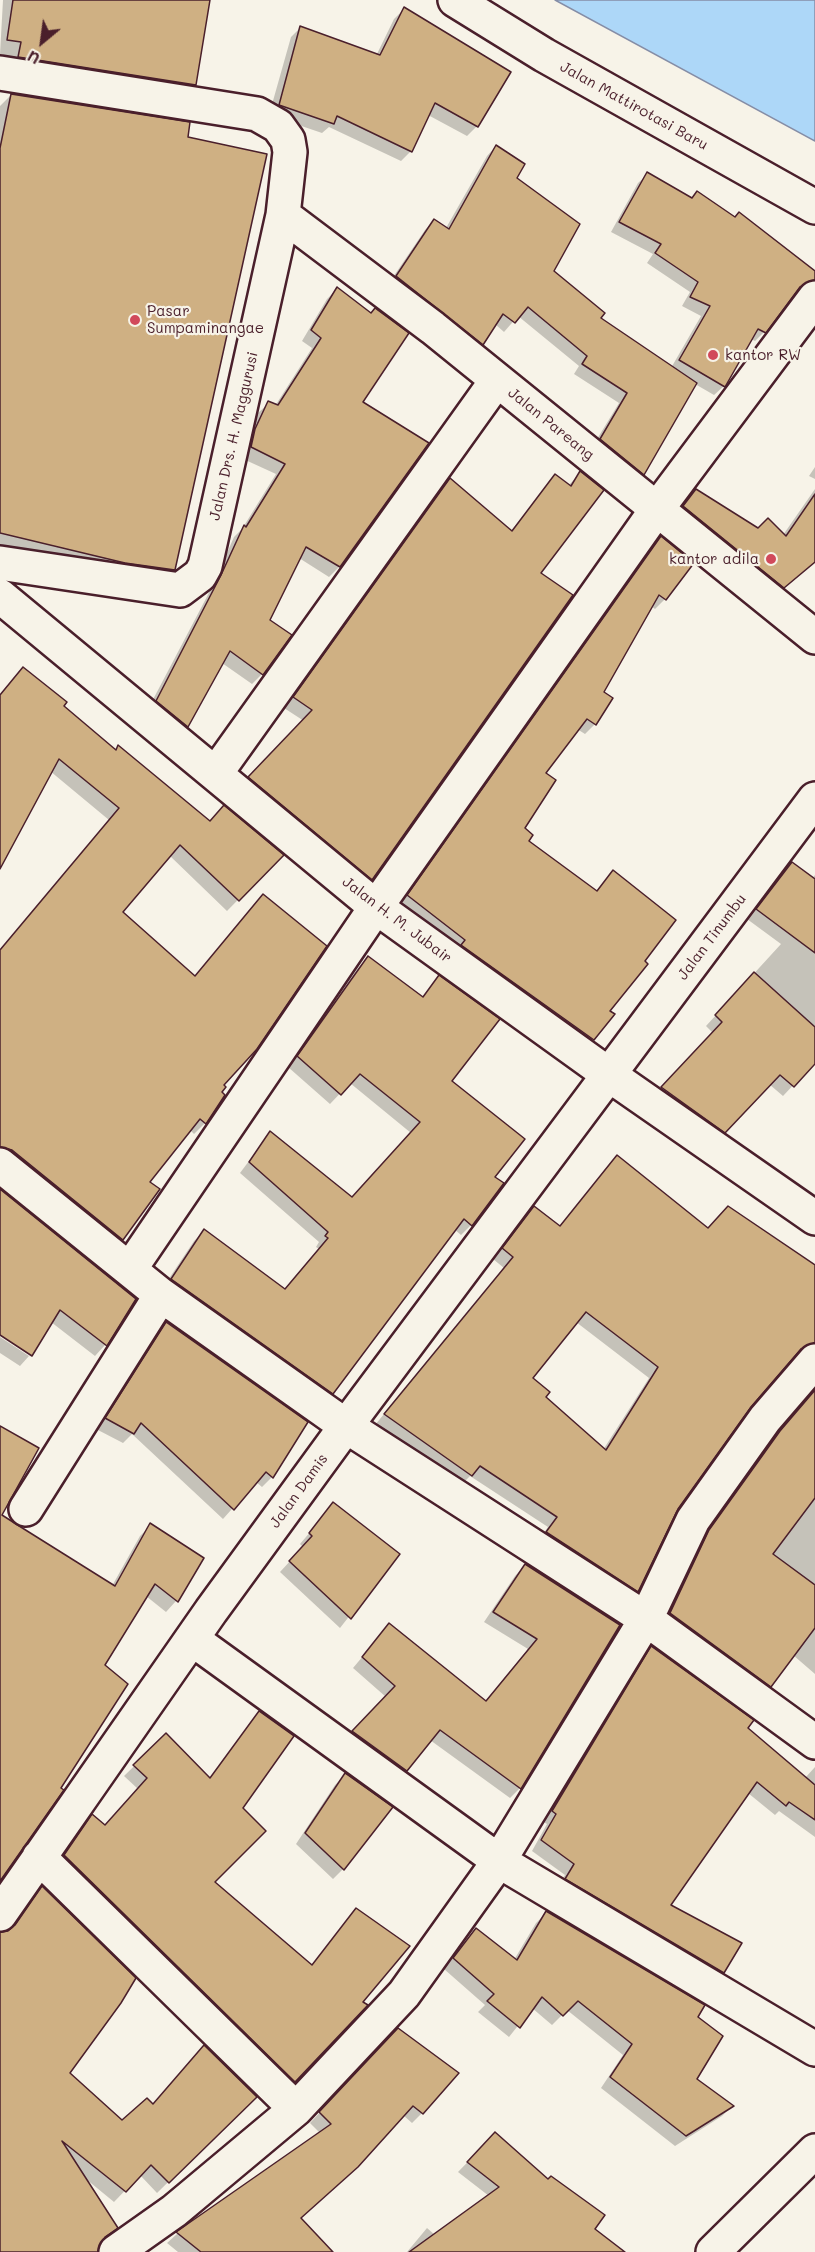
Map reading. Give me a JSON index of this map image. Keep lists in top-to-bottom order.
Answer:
{
  "streets": {
    "street": [
      "Jalan Mattirotasi Baru",
      "Jalan Pareang",
      "Jalan Drs. H. Maggurusi",
      "Jalan H. M. Jubair",
      "Jalan Tinumbu",
      "Jalan Damis"
    ]
  },
  "crossings": [
    ["Jalan Pareang", "Jalan Drs. H. Maggurusi"],
    ["Jalan H. M. Jubair", "Jalan Tinumbu"],
    ["Jalan H. M. Jubair", "Jalan Damis"],
    ["Jalan Tinumbu", "Jalan Damis"]
  ],
  "places": ["Pasar Sumpaminangae", "kantor RW", "kantor adila"],
  "north": "bottom left"
}
